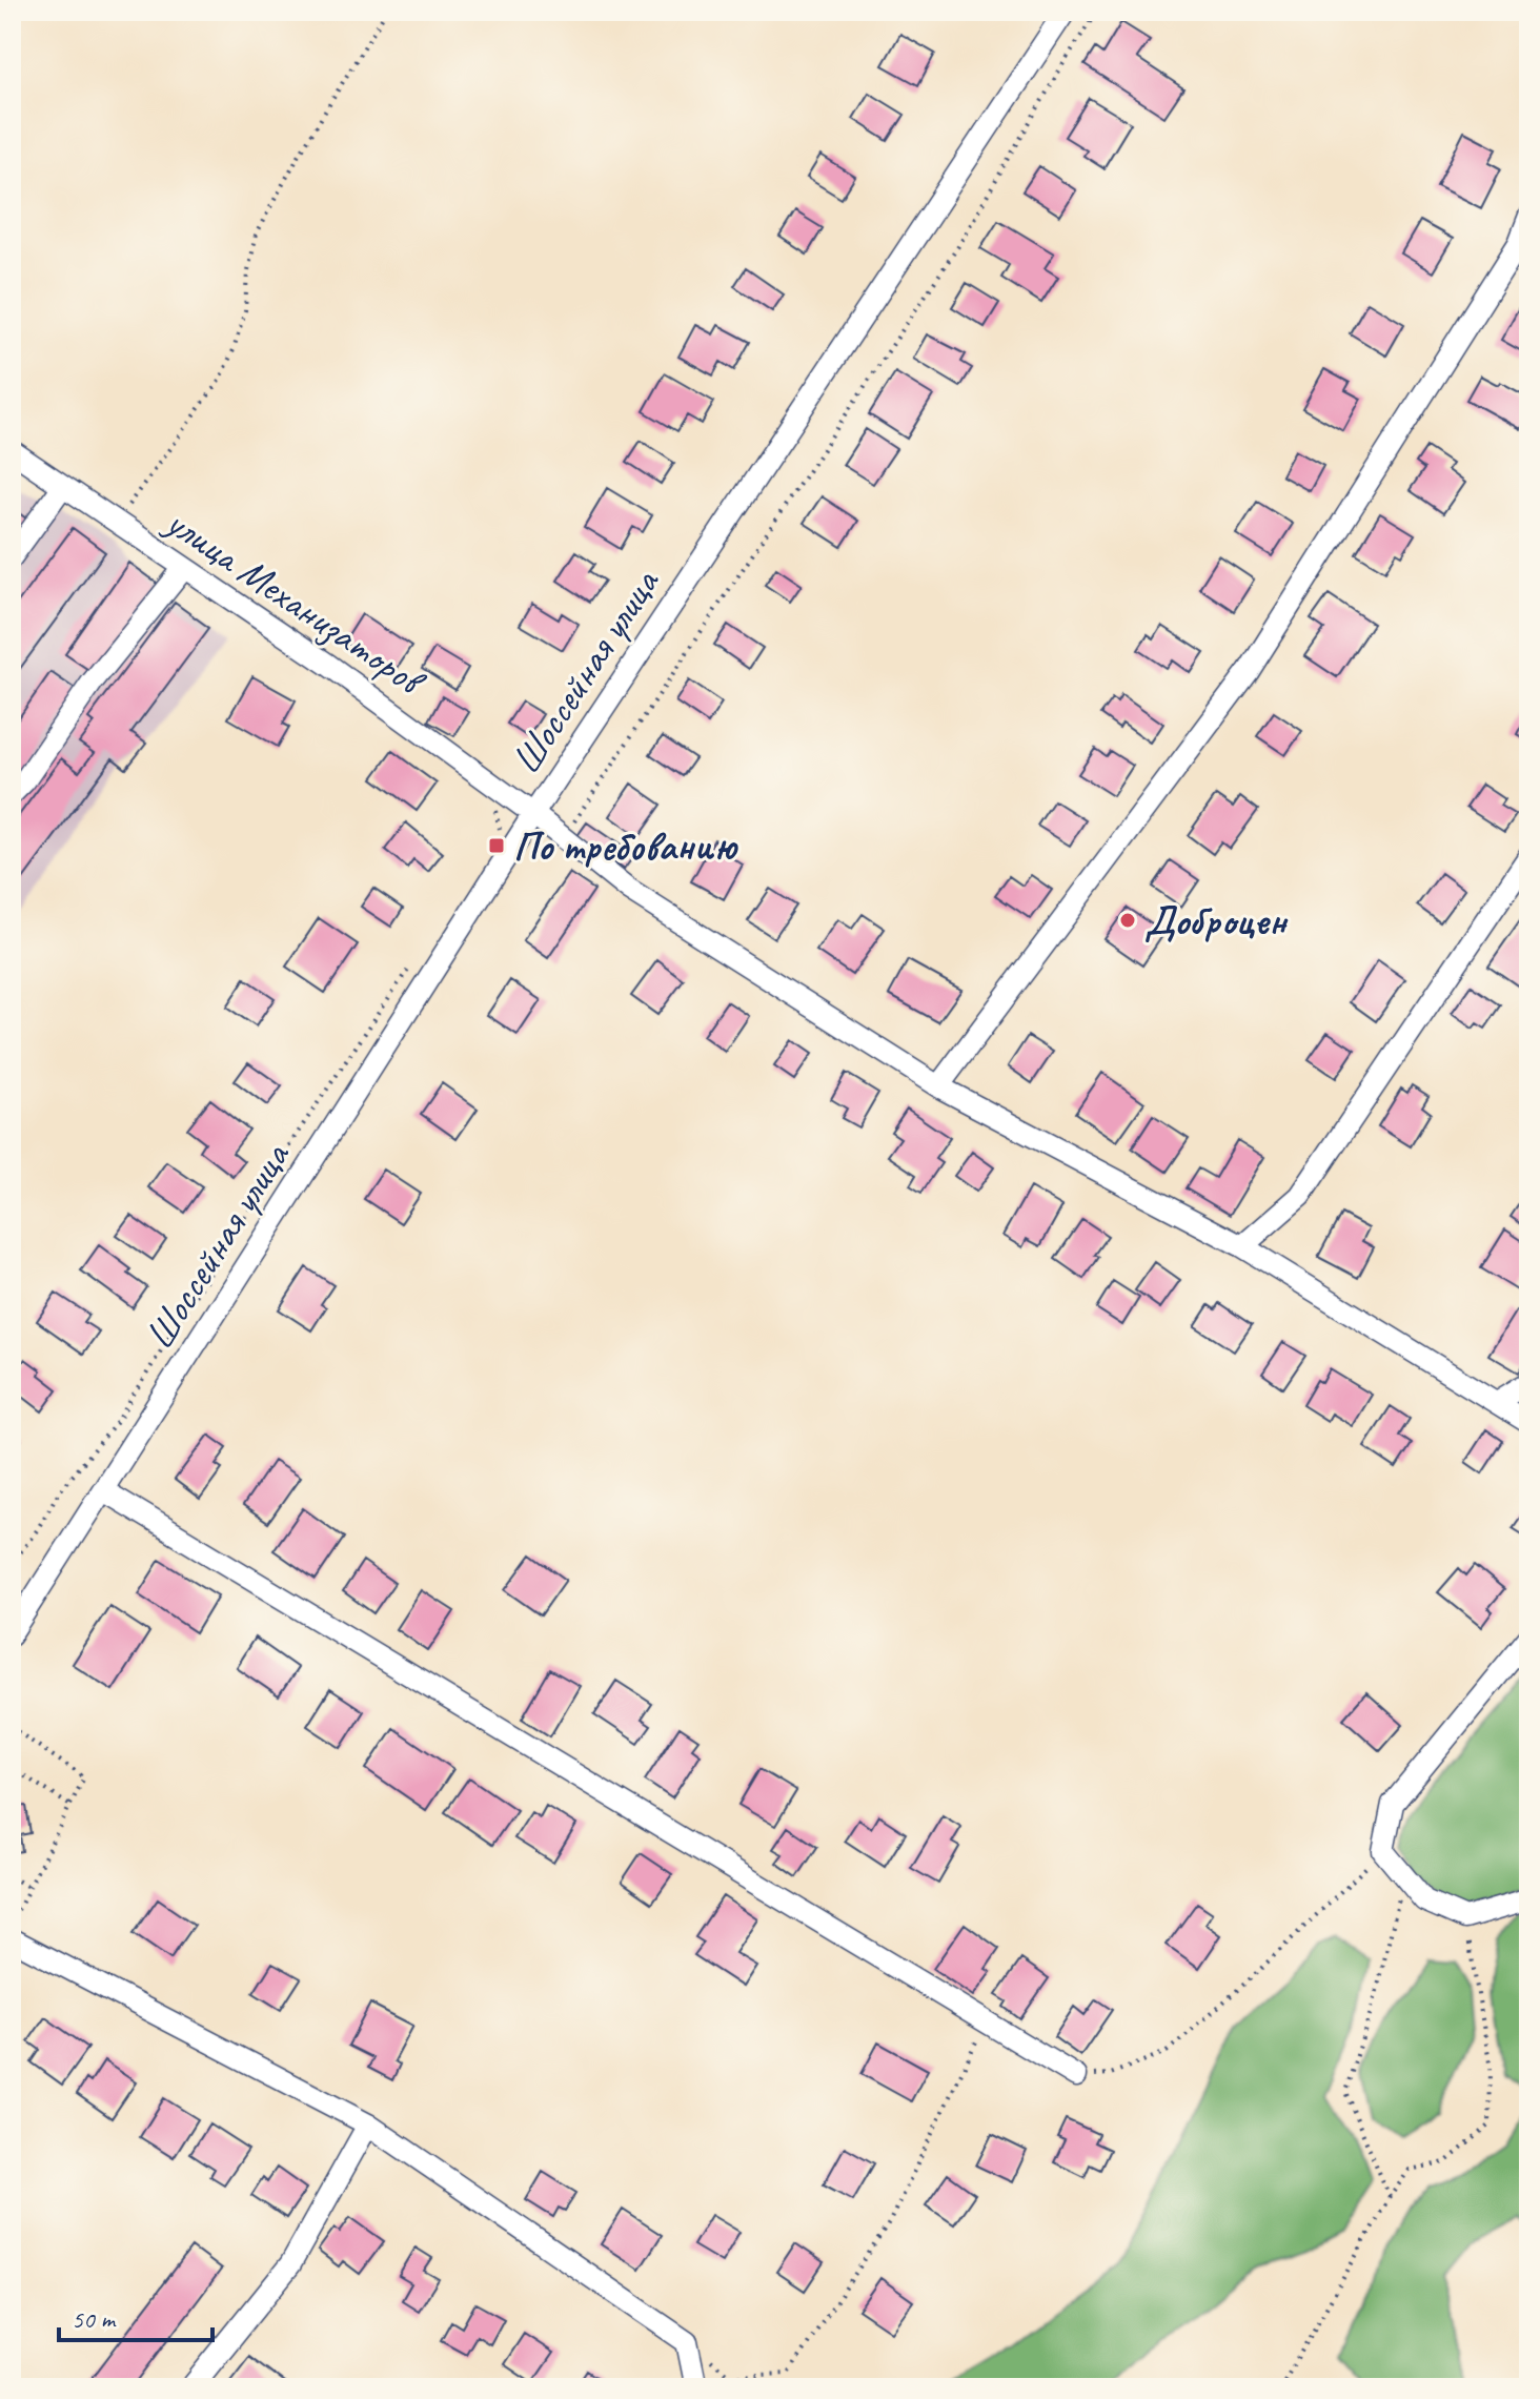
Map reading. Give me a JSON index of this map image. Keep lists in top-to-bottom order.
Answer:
{
  "streets": {
    "street": ["улица Механизаторов", "Шоссейная улица"]
  },
  "crossings": [
    ["улица Механизаторов", "Шоссейная улица"]
  ],
  "places": {
    "transit": ["По требованию"],
    "other": ["Доброцен"]
  },
  "scale_bar": "50 m"
}
